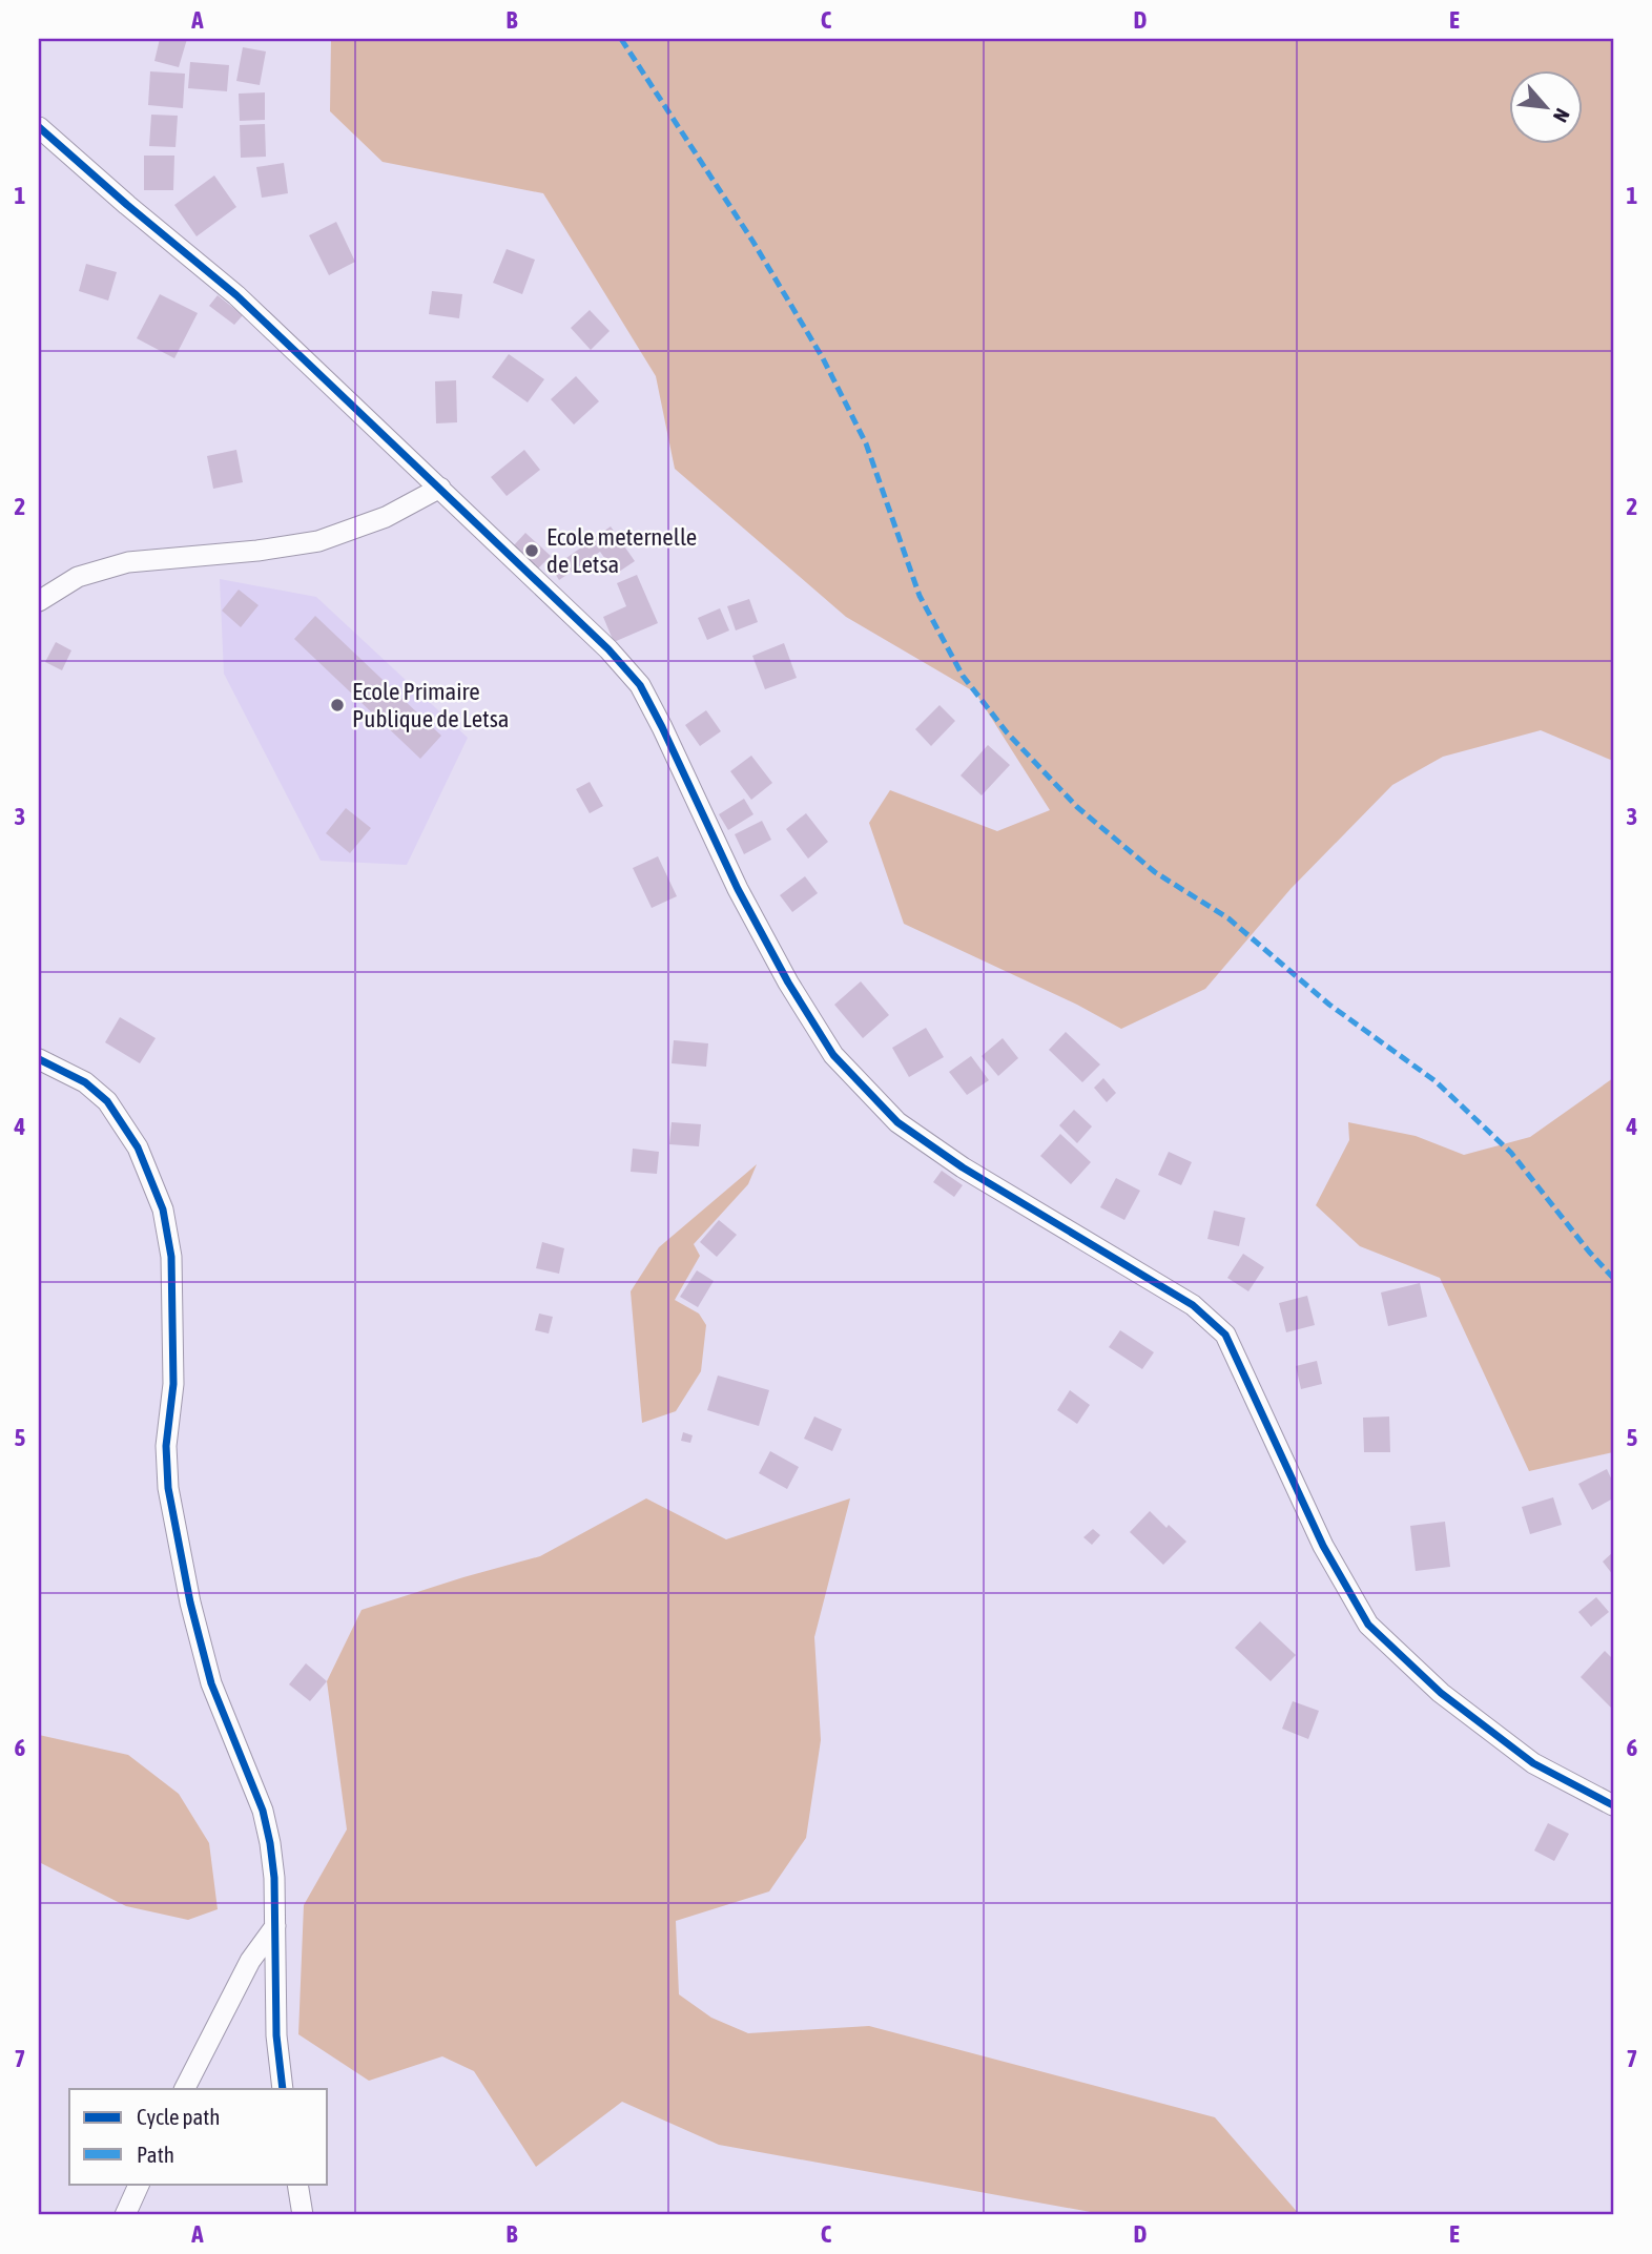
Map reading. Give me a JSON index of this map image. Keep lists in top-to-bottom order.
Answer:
{
  "places": ["Ecole meternelle de Letsa", "Ecole Primaire Publique de Letsa"],
  "legend": ["Cycle path", "Path"],
  "north": "bottom right",
  "grid": {
    "columns": [
      "A",
      "B",
      "C",
      "D",
      "E"
    ],
    "rows": [
      "1",
      "2",
      "3",
      "4",
      "5",
      "6",
      "7"
    ]
  }
}
